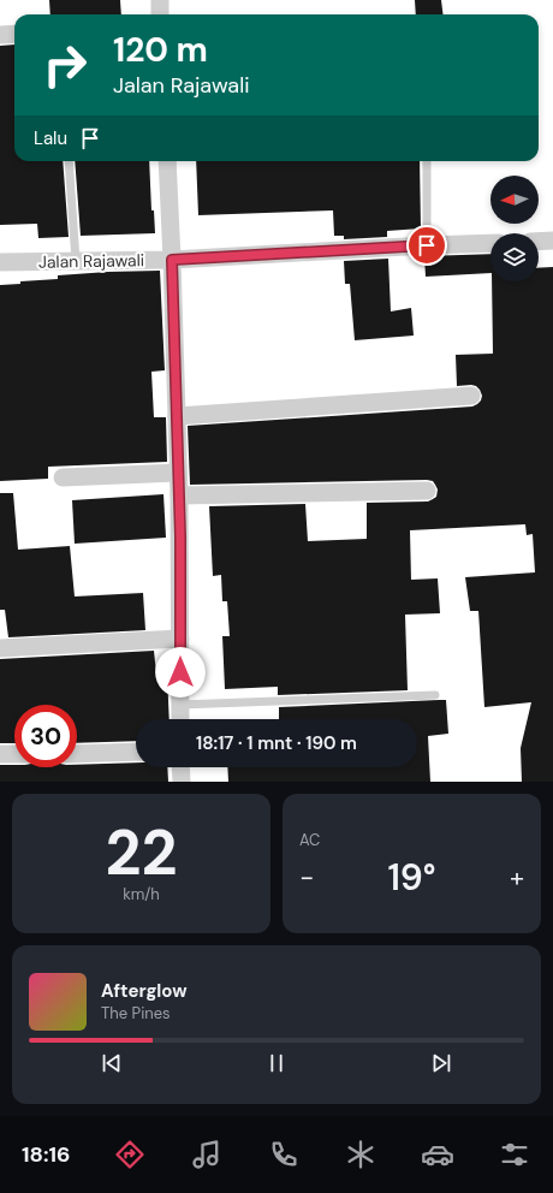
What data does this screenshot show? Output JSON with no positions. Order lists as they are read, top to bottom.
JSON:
{
  "streets": {
    "street": ["Jalan Rajawali"]
  },
  "north": "left",
  "page": {
    "turn": ["120 m", "Jalan Rajawali"],
    "then": "Lalu",
    "limit": "30",
    "trip": "18:17 · 1 mnt · 190 m",
    "tile": [
      ["22", "km/h"],
      "AC"
    ],
    "heat": ["−", "19°", "+"],
    "song": ["Afterglow", "The Pines"],
    "tabs": "18:16"
  }
}
